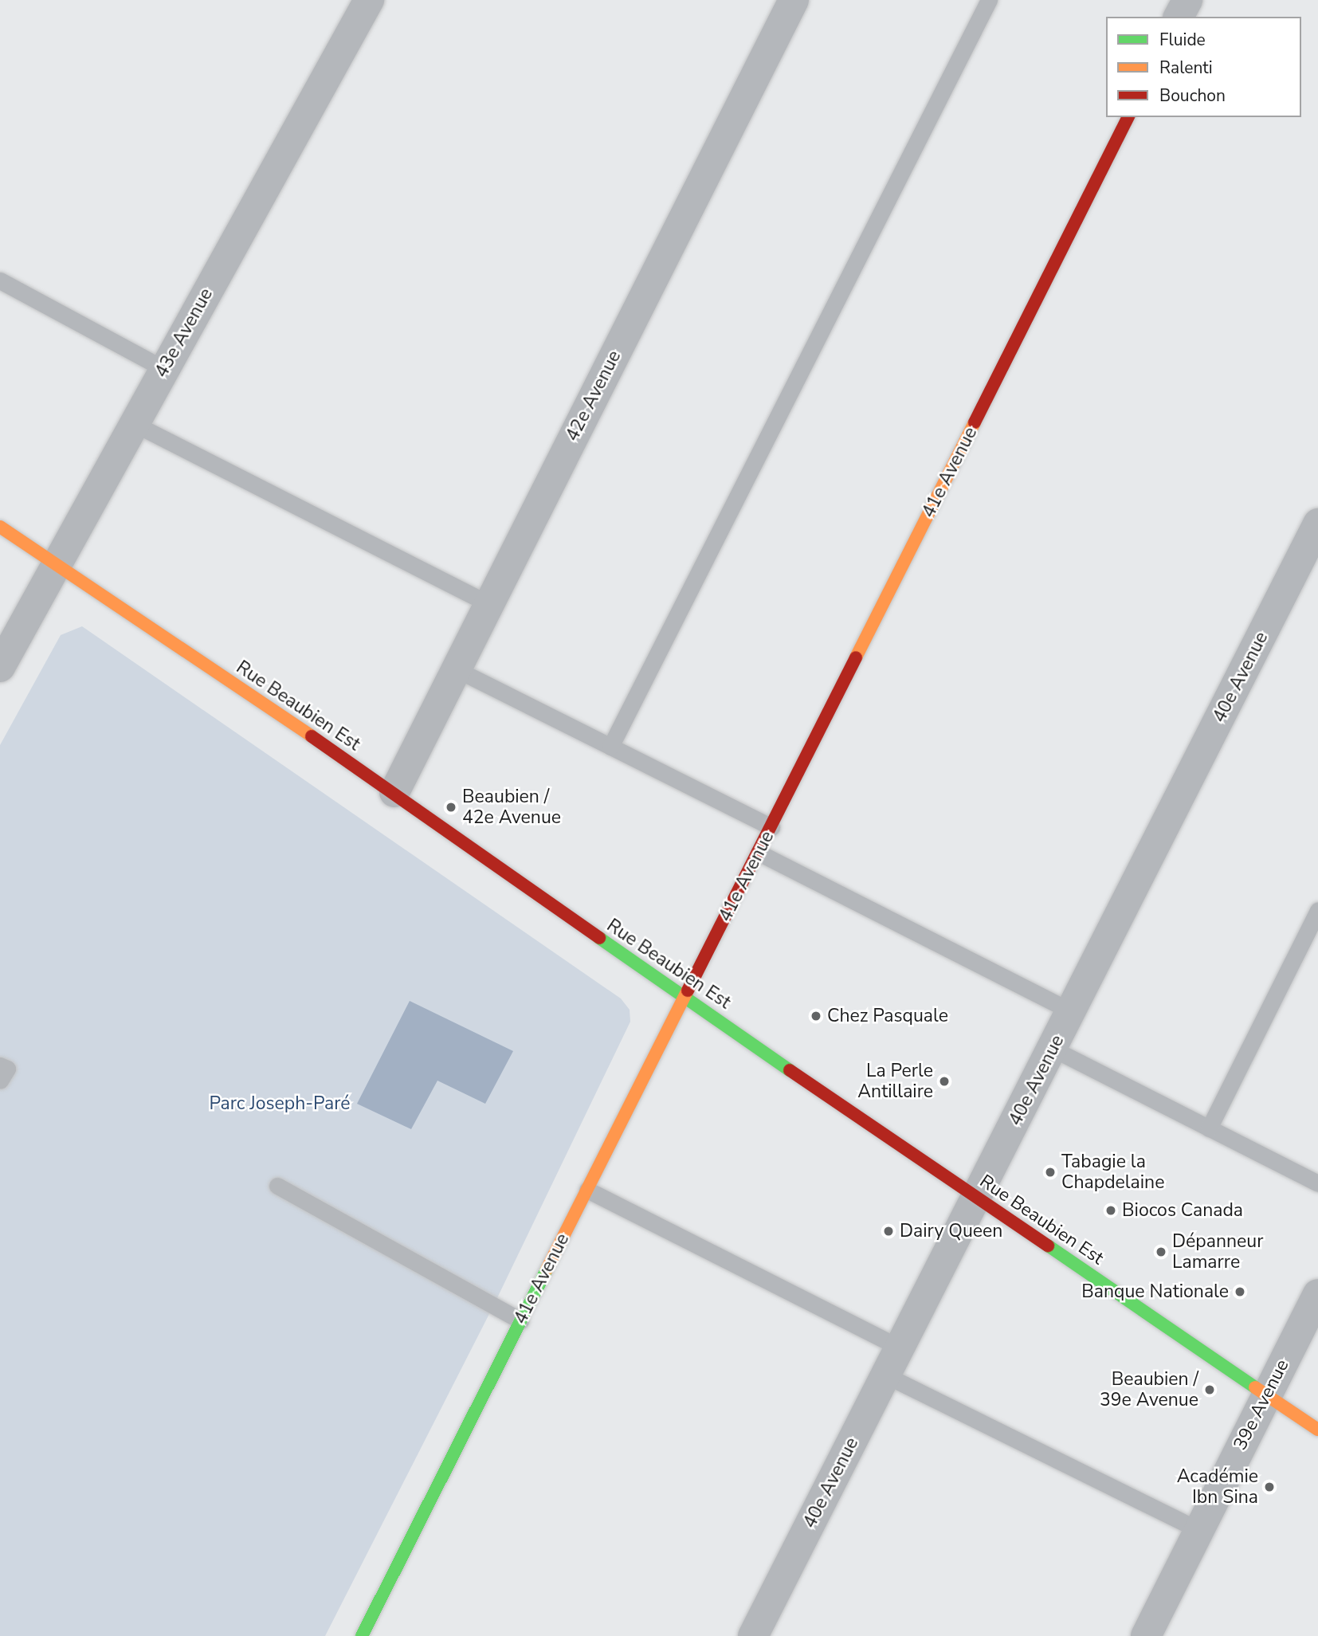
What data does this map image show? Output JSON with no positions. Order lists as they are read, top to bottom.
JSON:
{
  "streets": {
    "street": [
      "43e Avenue",
      "42e Avenue",
      "41e Avenue",
      "40e Avenue",
      "Rue Beaubien Est",
      "39e Avenue"
    ]
  },
  "crossings": [
    ["43e Avenue", "Rue Beaubien Est"],
    ["42e Avenue", "Rue Beaubien Est"],
    ["41e Avenue", "Rue Beaubien Est"],
    ["40e Avenue", "Rue Beaubien Est"],
    ["Rue Beaubien Est", "39e Avenue"]
  ],
  "parks": ["Parc Joseph-Paré"],
  "places": [
    "Beaubien / 42e Avenue",
    "Chez Pasquale",
    "La Perle Antillaire",
    "Tabagie la Chapdelaine",
    "Biocos Canada",
    "Dairy Queen",
    "Dépanneur Lamarre",
    "Banque Nationale",
    "Beaubien / 39e Avenue",
    "Académie Ibn Sina"
  ],
  "legend": ["Fluide", "Ralenti", "Bouchon"]
}
